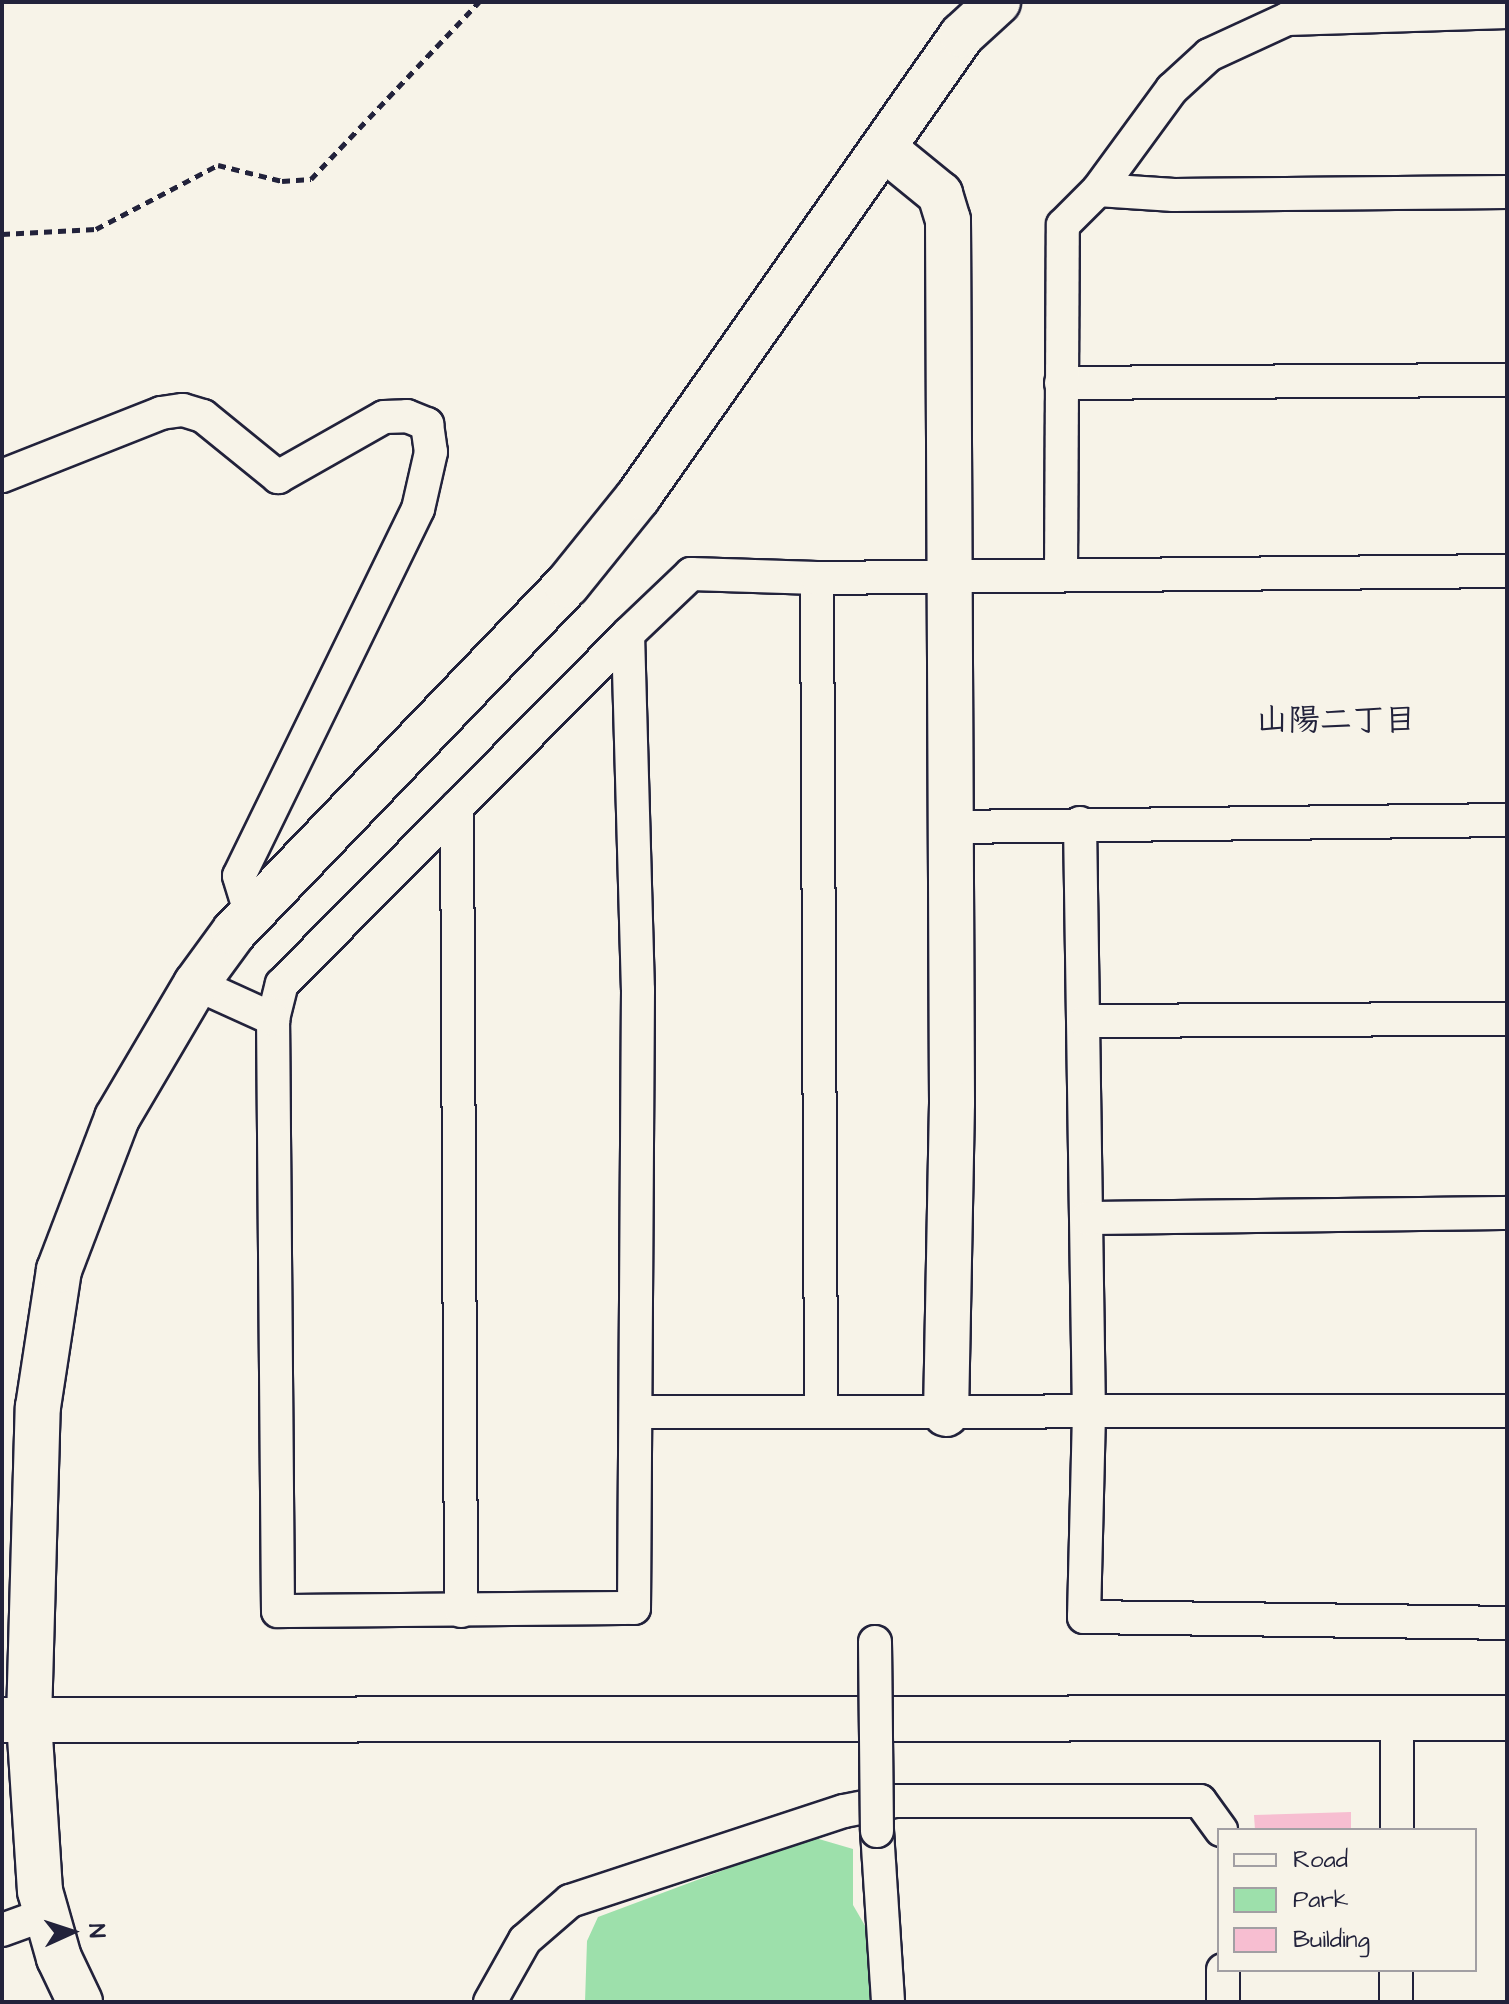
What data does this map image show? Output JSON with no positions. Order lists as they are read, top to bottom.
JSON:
{
  "districts": ["山陽二丁目"],
  "legend": ["Road", "Park", "Building"],
  "north": "right"
}
